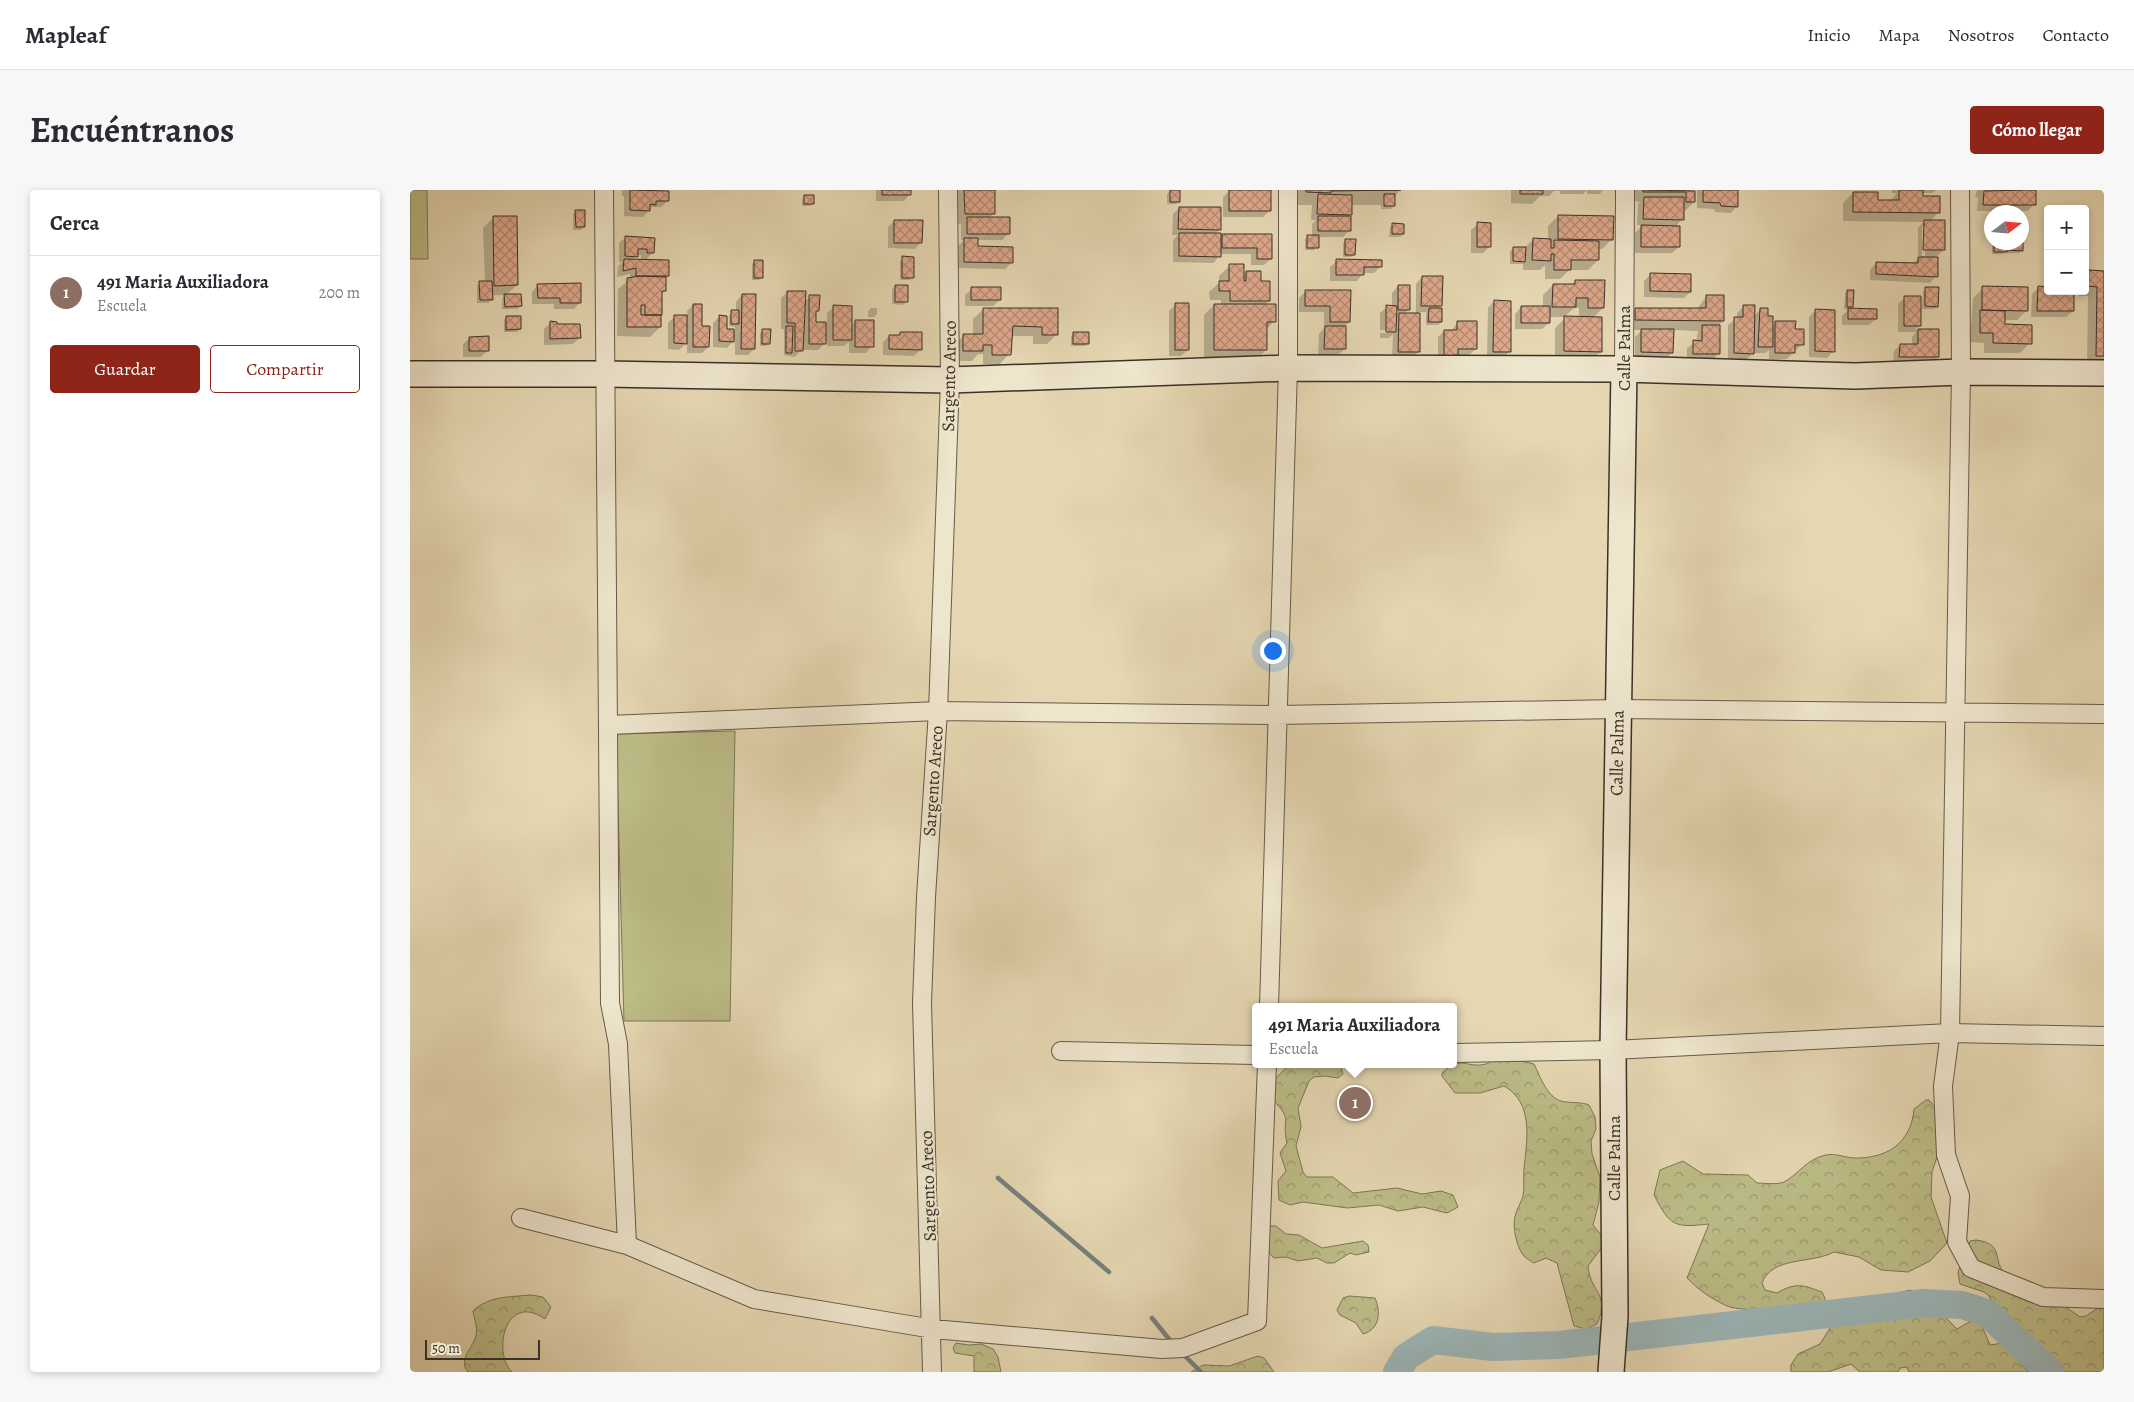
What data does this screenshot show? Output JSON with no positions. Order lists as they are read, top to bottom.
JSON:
{
  "streets": {
    "street": ["Calle Palma", "Sargento Areco"]
  },
  "scale_bar": "50 m",
  "north": "right",
  "page": {
    "header": "Mapleaf",
    "nav": [
      "Inicio",
      "Mapa",
      "Nosotros",
      "Contacto"
    ],
    "title": "Encuéntranos",
    "buttons": [
      "Cómo llegar",
      ["Guardar", "Compartir"]
    ],
    "heading": "Cerca",
    "map_buttons": ["+", "−"],
    "list": [
      {
        "mark": "1",
        "name": "491 Maria Auxiliadora",
        "note": "Escuela",
        "value": "200 m"
      }
    ],
    "popup": ["491 Maria Auxiliadora", "Escuela"],
    "pins": "1",
    "scale": "50 m"
  }
}
